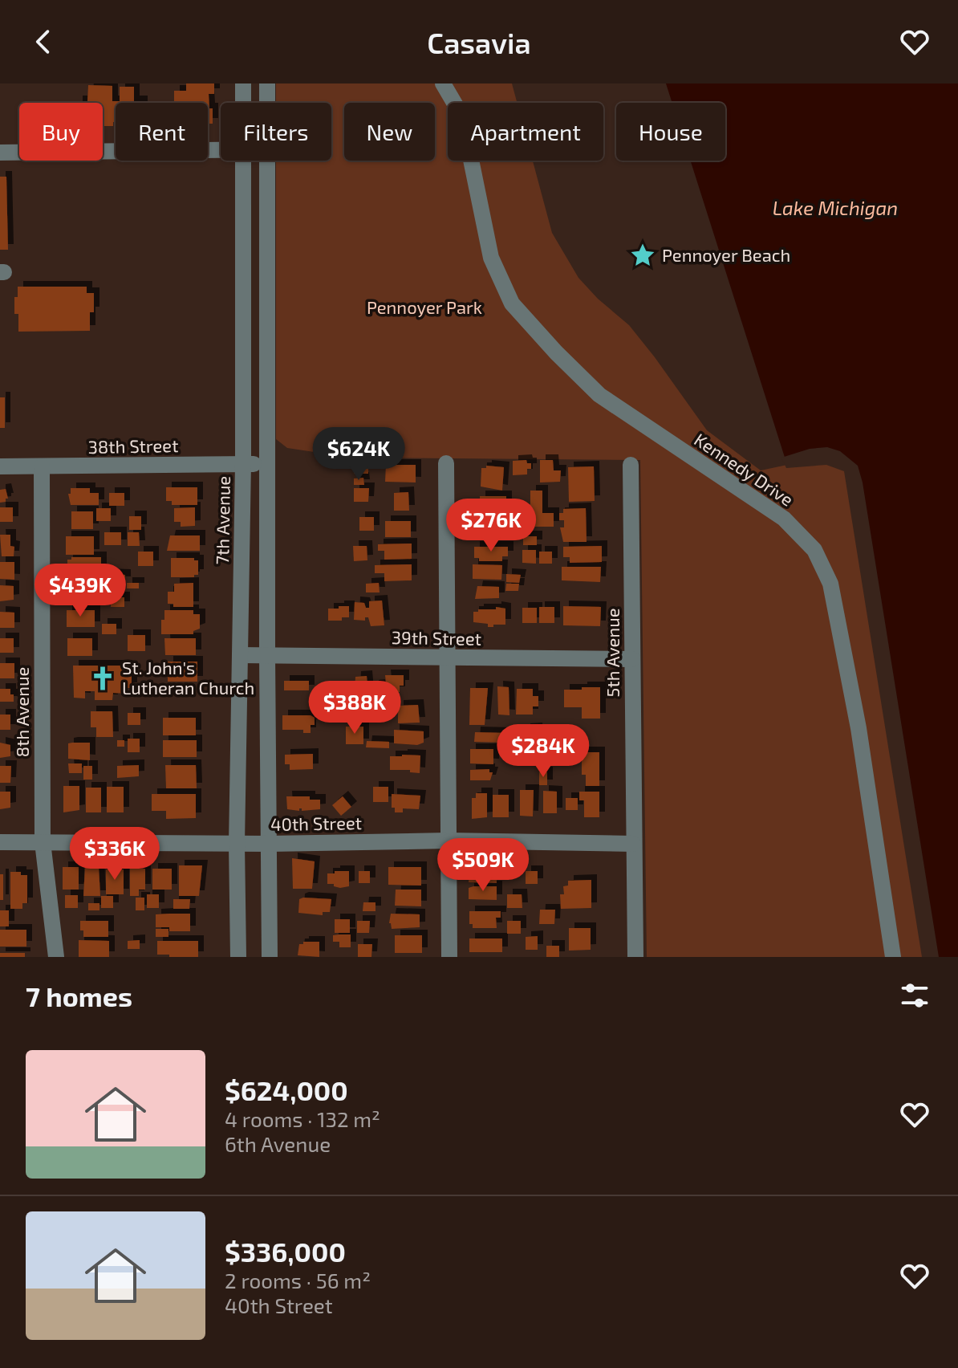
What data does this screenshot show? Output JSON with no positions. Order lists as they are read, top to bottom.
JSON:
{
  "streets": {
    "street": [
      "38th Street",
      "Kennedy Drive",
      "7th Avenue",
      "39th Street",
      "5th Avenue",
      "8th Avenue",
      "40th Street"
    ]
  },
  "crossings": [
    ["38th Street", "7th Avenue"],
    ["38th Street", "8th Avenue"],
    ["7th Avenue", "39th Street"],
    ["7th Avenue", "40th Street"],
    ["39th Street", "5th Avenue"],
    ["5th Avenue", "40th Street"],
    ["8th Avenue", "40th Street"]
  ],
  "water": ["Lake Michigan"],
  "parks": ["Pennoyer Park"],
  "places": {
    "place": ["Pennoyer Beach"],
    "church": ["St. John's Lutheran Church"]
  },
  "page": {
    "header": "Casavia",
    "chip": [
      "Buy",
      "Rent",
      "Filters",
      "New",
      "Apartment",
      "House"
    ],
    "price": [
      "$624K",
      "$276K",
      "$439K",
      "$388K",
      "$284K",
      "$336K",
      "$509K"
    ],
    "heading": "7 homes",
    "list": [
      {
        "name": "$624,000",
        "note": "4 rooms · 132 m² · 6th Avenue"
      },
      {
        "name": "$336,000",
        "note": "2 rooms · 56 m² · 40th Street"
      }
    ]
  }
}
